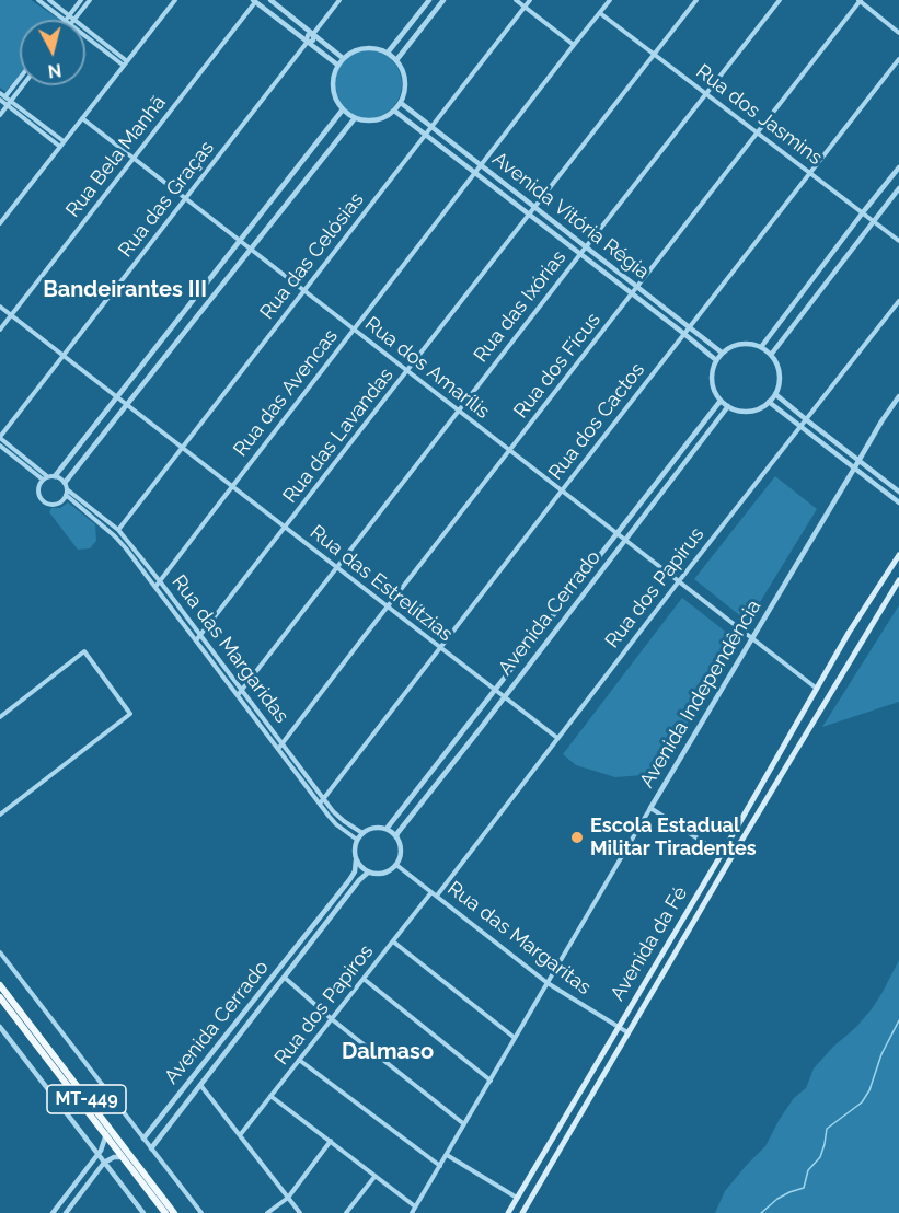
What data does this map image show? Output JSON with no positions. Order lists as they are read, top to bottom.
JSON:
{
  "streets": {
    "main road": ["Avenida da Fé", "MT-449"],
    "street": [
      "Rua dos Jasmins",
      "Rua Bela Manhã",
      "Rua das Graças",
      "Avenida Vitória Régia",
      "Rua das Celósias",
      "Rua das Ixórias",
      "Rua dos Fícus",
      "Rua dos Amarílis",
      "Rua das Avencas",
      "Rua dos Cactos",
      "Rua das Lavandas",
      "Rua das Estrelítzias",
      "Rua dos Papirus",
      "Avenida Cerrado",
      "Rua das Margaridas",
      "Avenida Independência",
      "Rua das Margaritas",
      "Rua dos Papiros"
    ]
  },
  "crossings": [
    ["Rua dos Jasmins", "Rua das Ixórias"],
    ["Rua dos Jasmins", "Rua dos Fícus"],
    ["Rua dos Jasmins", "Rua das Avencas"],
    ["Rua dos Jasmins", "Rua dos Cactos"],
    ["Rua dos Jasmins", "Rua das Lavandas"],
    ["Rua Bela Manhã", "Rua dos Amarílis"],
    ["Rua Bela Manhã", "Rua das Estrelítzias"],
    ["Rua das Graças", "Rua dos Amarílis"],
    ["Rua das Graças", "Rua das Estrelítzias"],
    ["Avenida Vitória Régia", "Rua das Celósias"],
    ["Avenida Vitória Régia", "Rua das Ixórias"],
    ["Avenida Vitória Régia", "Rua dos Fícus"],
    ["Avenida Vitória Régia", "Rua das Avencas"],
    ["Avenida Vitória Régia", "Rua dos Cactos"],
    ["Avenida Vitória Régia", "Rua das Lavandas"],
    ["Avenida Vitória Régia", "Avenida Cerrado"],
    ["Rua das Celósias", "Rua dos Amarílis"],
    ["Rua das Celósias", "Rua das Estrelítzias"],
    ["Rua das Celósias", "Rua das Margaridas"],
    ["Rua das Ixórias", "Rua dos Amarílis"],
    ["Rua das Ixórias", "Rua das Estrelítzias"],
    ["Rua das Ixórias", "Rua das Margaridas"],
    ["Rua dos Fícus", "Rua dos Amarílis"],
    ["Rua dos Fícus", "Rua das Estrelítzias"],
    ["Rua dos Fícus", "Rua das Margaridas"],
    ["Rua dos Amarílis", "Rua das Avencas"],
    ["Rua dos Amarílis", "Rua dos Cactos"],
    ["Rua dos Amarílis", "Rua das Lavandas"],
    ["Rua dos Amarílis", "Rua dos Papirus"],
    ["Rua dos Amarílis", "Avenida Cerrado"],
    ["Rua dos Amarílis", "Avenida Independência"],
    ["Rua dos Amarílis", "Avenida da Fé"],
    ["Rua das Avencas", "Rua das Estrelítzias"],
    ["Rua das Avencas", "Rua das Margaridas"],
    ["Rua dos Cactos", "Rua das Estrelítzias"],
    ["Rua dos Cactos", "Rua das Margaridas"],
    ["Rua das Lavandas", "Rua das Estrelítzias"],
    ["Rua das Lavandas", "Rua das Margaridas"],
    ["Rua das Estrelítzias", "Rua dos Papirus"],
    ["Rua das Estrelítzias", "Avenida Cerrado"],
    ["Rua dos Papirus", "Rua das Margaritas"],
    ["Rua dos Papirus", "Rua dos Papiros"],
    ["Avenida Cerrado", "Rua das Margaridas"],
    ["Avenida Cerrado", "Rua das Margaritas"],
    ["Rua das Margaridas", "Rua das Margaritas"],
    ["Avenida Independência", "Rua das Margaritas"],
    ["Rua das Margaritas", "Avenida da Fé"],
    ["Rua das Margaritas", "Rua dos Papiros"]
  ],
  "districts": ["Bandeirantes III", "Dalmaso"],
  "places": ["Escola Estadual Militar Tiradentes"],
  "north": "bottom"
}
